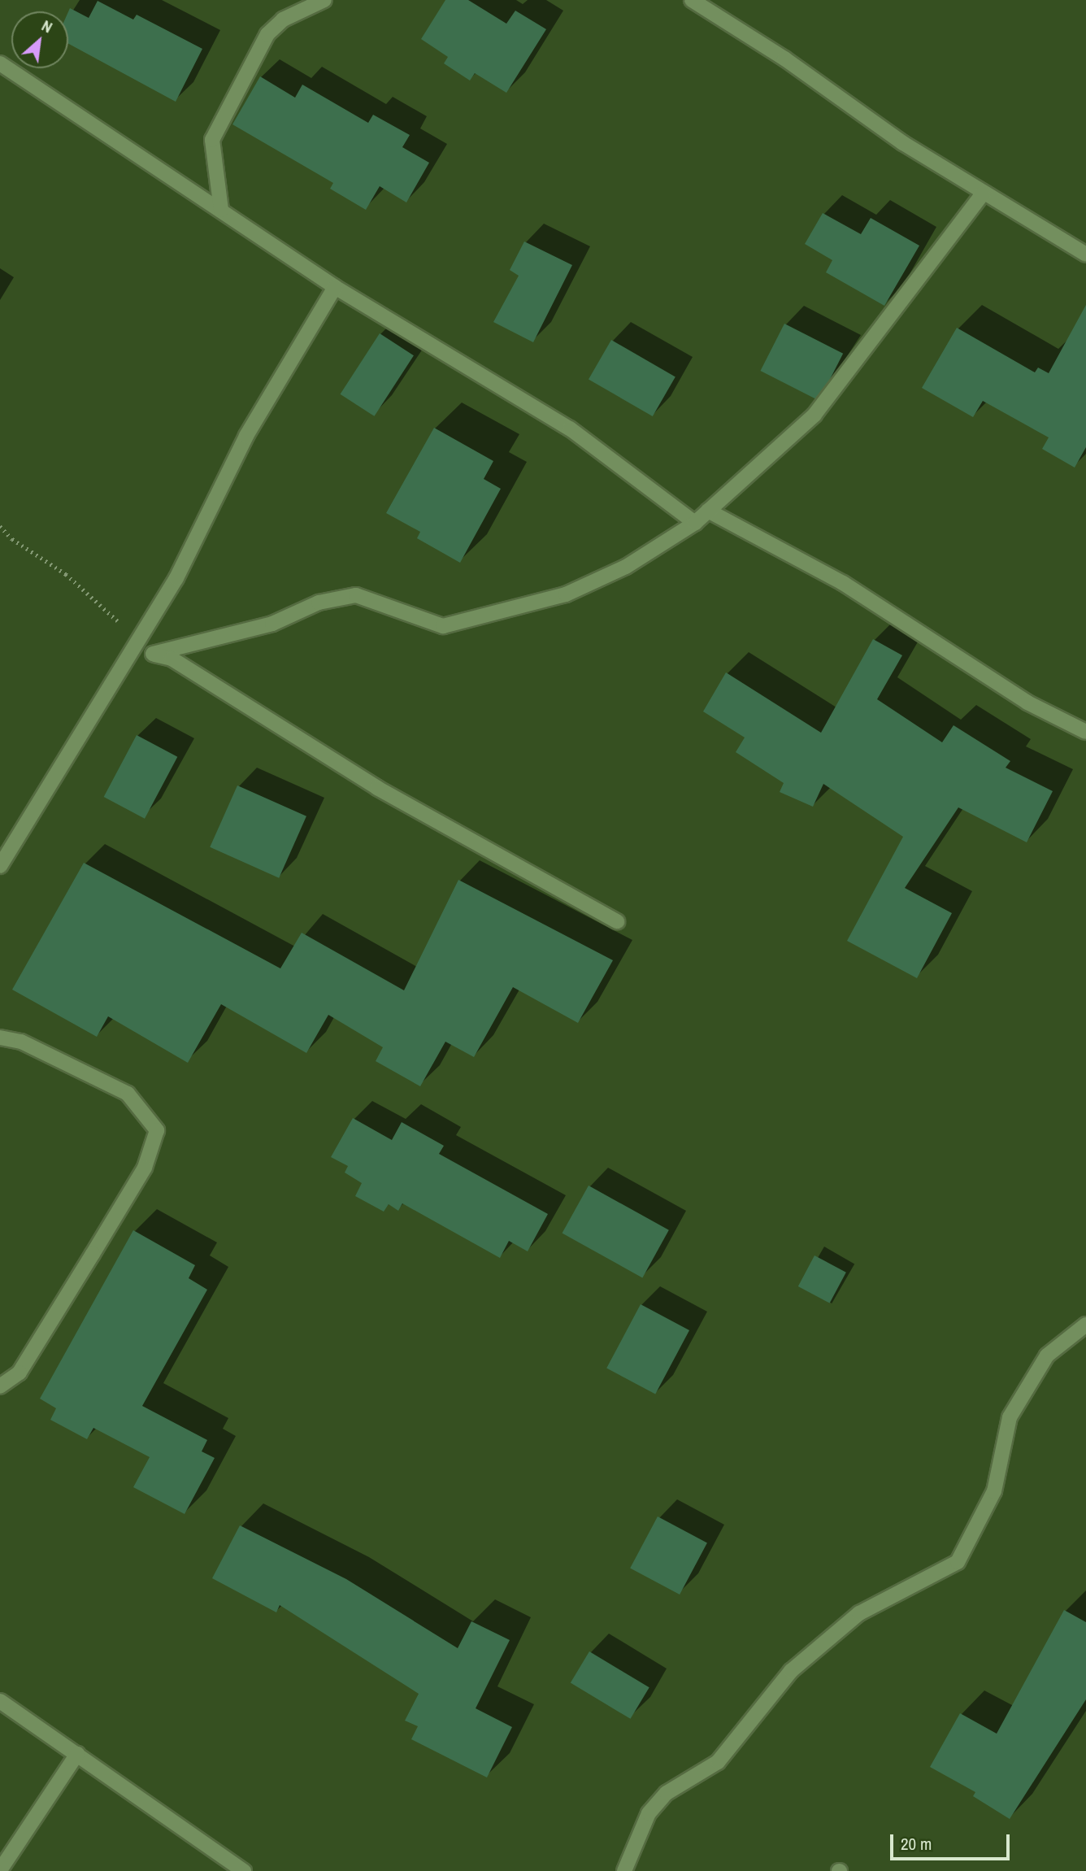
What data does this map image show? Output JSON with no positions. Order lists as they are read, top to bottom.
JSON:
{
  "scale_bar": "20 m",
  "north": "top right"
}
